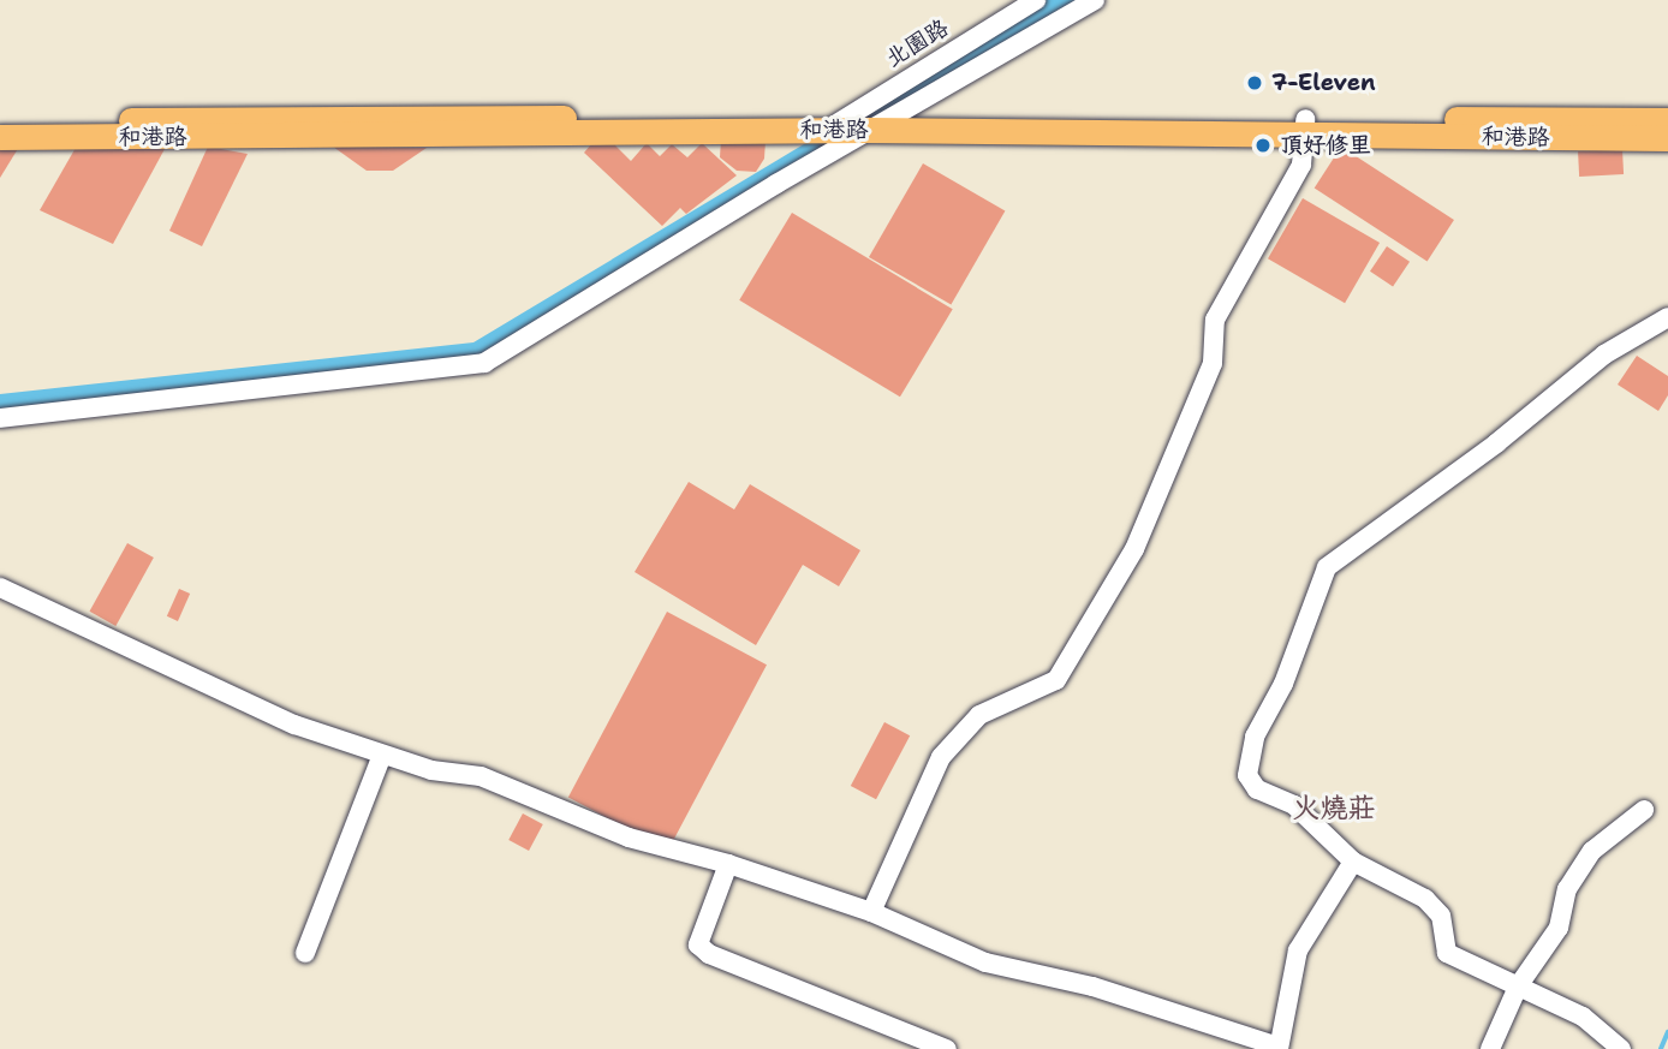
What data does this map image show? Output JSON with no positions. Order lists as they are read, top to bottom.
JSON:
{
  "streets": {
    "main road": ["和港路"],
    "lane": ["北園路"]
  },
  "crossings": [
    ["北園路", "和港路"]
  ],
  "districts": ["火燒莊"],
  "places": ["7-Eleven", "頂好修里"]
}
